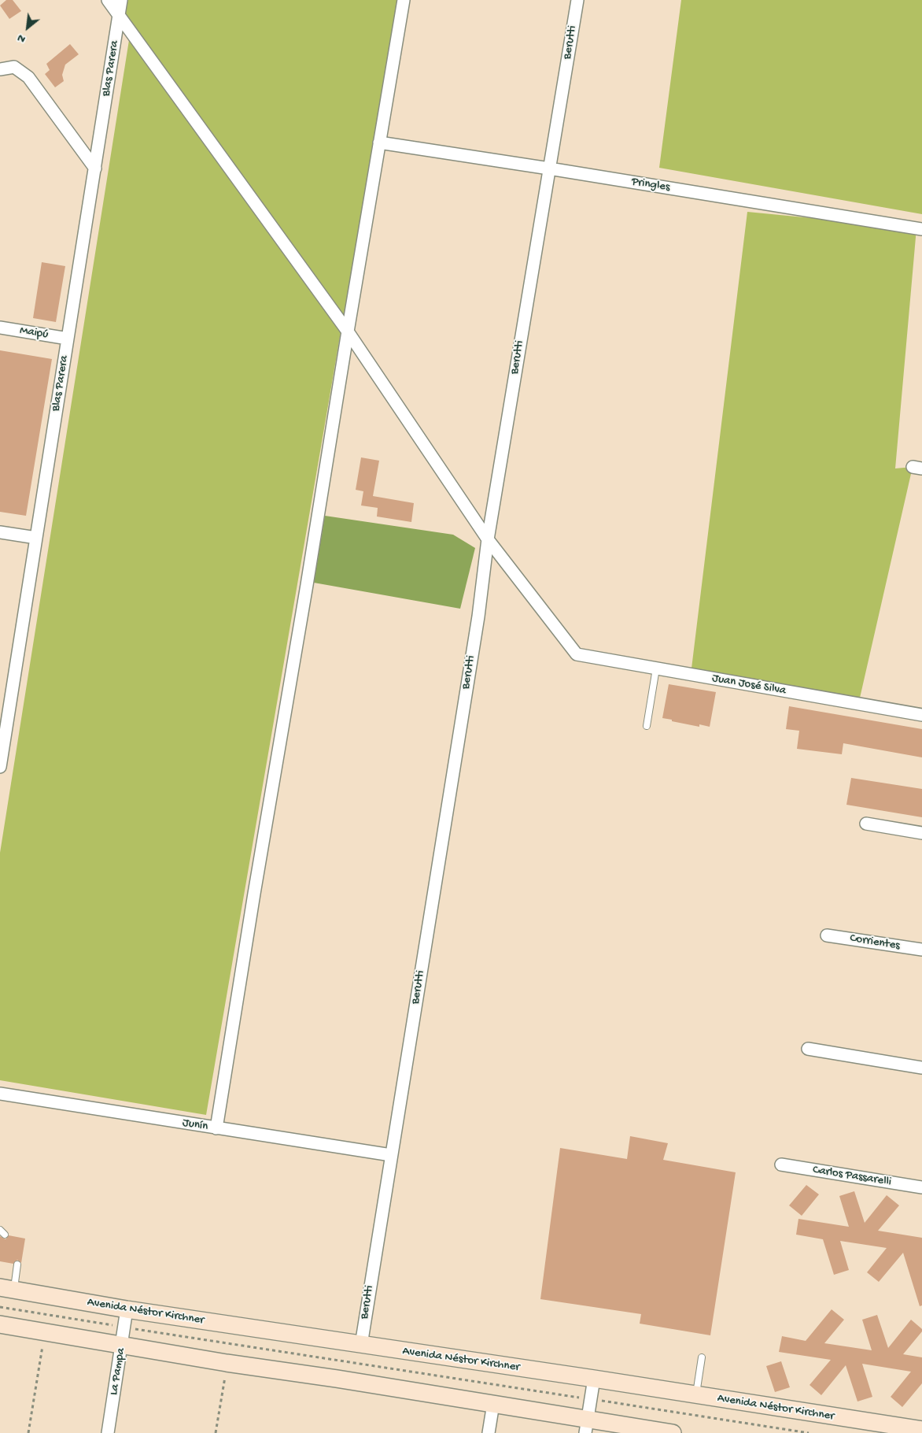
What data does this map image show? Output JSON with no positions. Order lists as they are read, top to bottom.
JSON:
{
  "streets": {
    "main road": ["Avenida Néstor Kirchner"],
    "street": [
      "Berutti",
      "Blas Parera",
      "Pringles",
      "Maipú",
      "Juan José Silva",
      "Corrientes",
      "Junín",
      "Carlos Passarelli",
      "La Pampa"
    ]
  },
  "crossings": [
    ["Berutti", "Pringles"],
    ["Berutti", "Juan José Silva"],
    ["Berutti", "Junín"],
    ["Berutti", "Avenida Néstor Kirchner"],
    ["Blas Parera", "Maipú"],
    ["Avenida Néstor Kirchner", "La Pampa"]
  ],
  "north": "bottom left"
}
